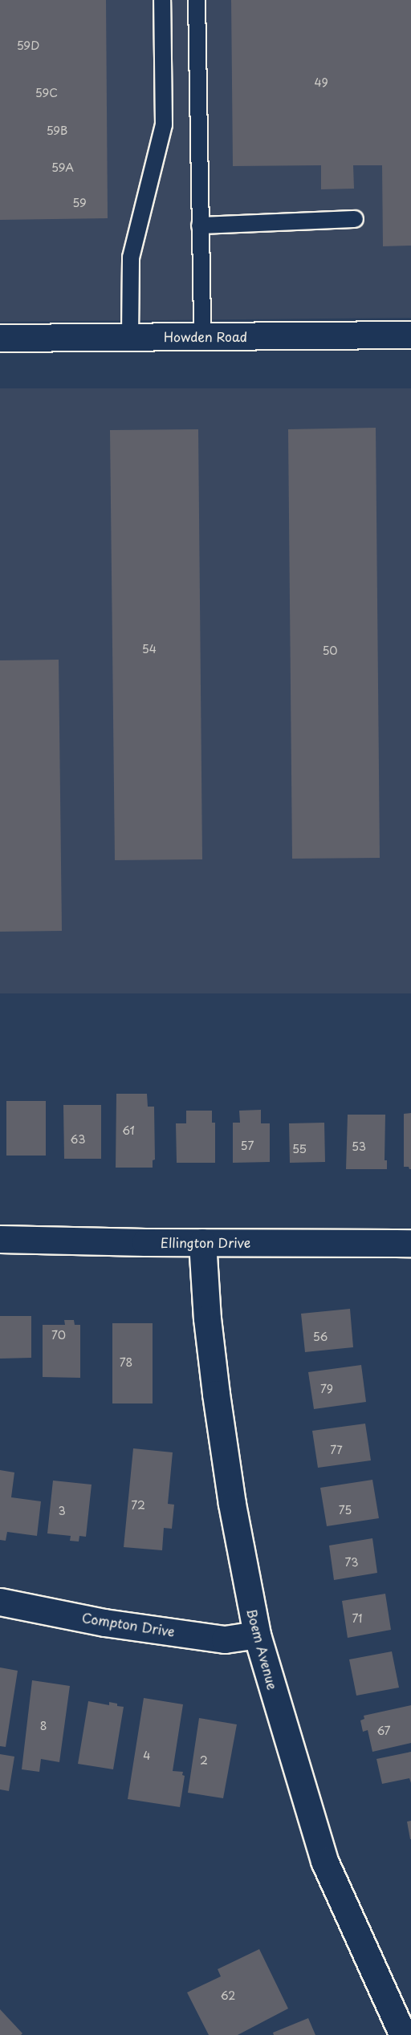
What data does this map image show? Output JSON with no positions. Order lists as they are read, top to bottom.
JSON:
{
  "streets": {
    "street": [
      "Howden Road",
      "Ellington Drive",
      "Compton Drive",
      "Boem Avenue"
    ]
  },
  "crossings": [
    ["Ellington Drive", "Boem Avenue"],
    ["Compton Drive", "Boem Avenue"]
  ],
  "house_numbers": [
    "59D",
    "49",
    "59C",
    "59B",
    "59A",
    "59",
    "54",
    "50",
    "61",
    "63",
    "57",
    "53",
    "55",
    "70",
    "56",
    "78",
    "79",
    "77",
    "72",
    "75",
    "3",
    "73",
    "71",
    "8",
    "67",
    "4",
    "2",
    "62"
  ]
}
